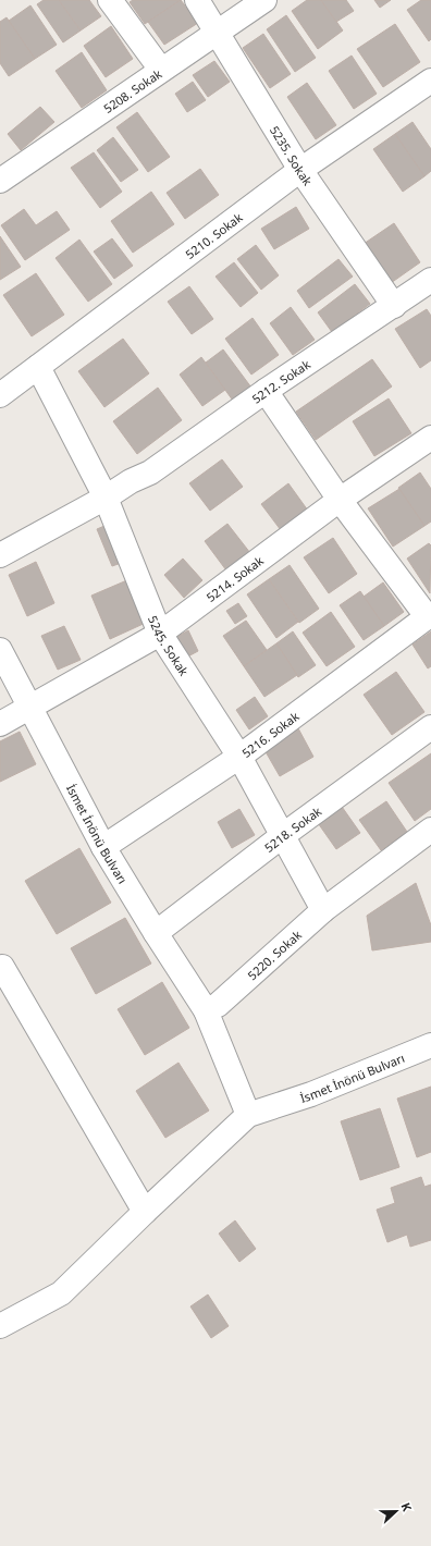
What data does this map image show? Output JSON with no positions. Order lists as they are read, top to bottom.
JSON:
{
  "streets": {
    "street": [
      "5208. Sokak",
      "5235. Sokak",
      "5210. Sokak",
      "5212. Sokak",
      "5214. Sokak",
      "5245. Sokak",
      "5216. Sokak",
      "5218. Sokak",
      "İsmet İnönü Bulvarı",
      "5220. Sokak"
    ]
  },
  "crossings": [
    ["5208. Sokak", "5235. Sokak"],
    ["5235. Sokak", "5210. Sokak"],
    ["5235. Sokak", "5212. Sokak"],
    ["5210. Sokak", "5245. Sokak"],
    ["5212. Sokak", "5245. Sokak"],
    ["5214. Sokak", "5245. Sokak"],
    ["5214. Sokak", "İsmet İnönü Bulvarı"],
    ["5245. Sokak", "5216. Sokak"],
    ["5245. Sokak", "5218. Sokak"],
    ["5245. Sokak", "5220. Sokak"],
    ["5216. Sokak", "İsmet İnönü Bulvarı"],
    ["5218. Sokak", "İsmet İnönü Bulvarı"],
    ["İsmet İnönü Bulvarı", "5220. Sokak"]
  ],
  "north": "right"
}
